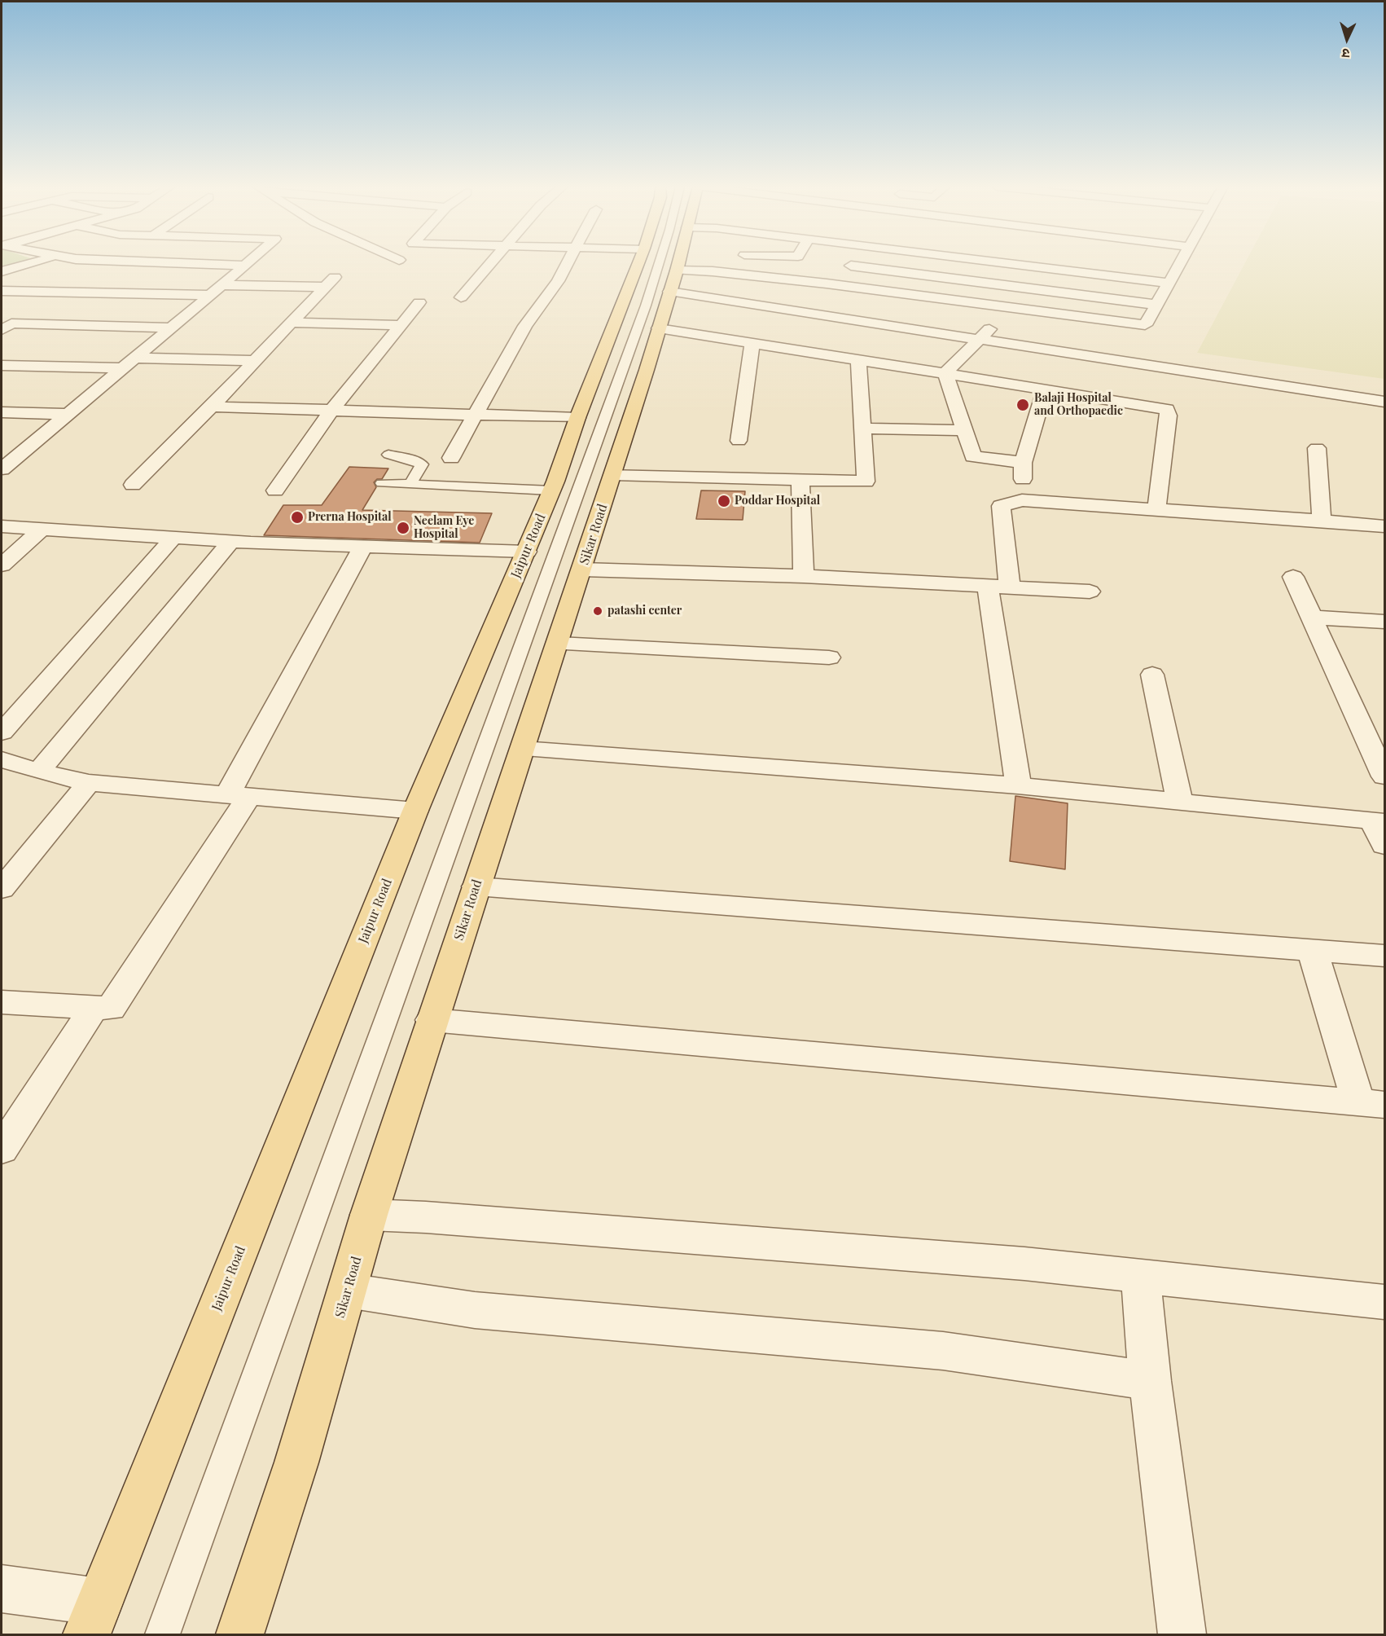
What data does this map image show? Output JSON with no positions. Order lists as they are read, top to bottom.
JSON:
{
  "streets": {
    "main road": ["Sikar Road", "Jaipur Road"]
  },
  "places": [
    "Balaji Hospital and Orthopaedic",
    "Poddar Hospital",
    "Prerna Hospital",
    "Neelam Eye Hospital",
    "patashi center"
  ],
  "north": "bottom"
}
